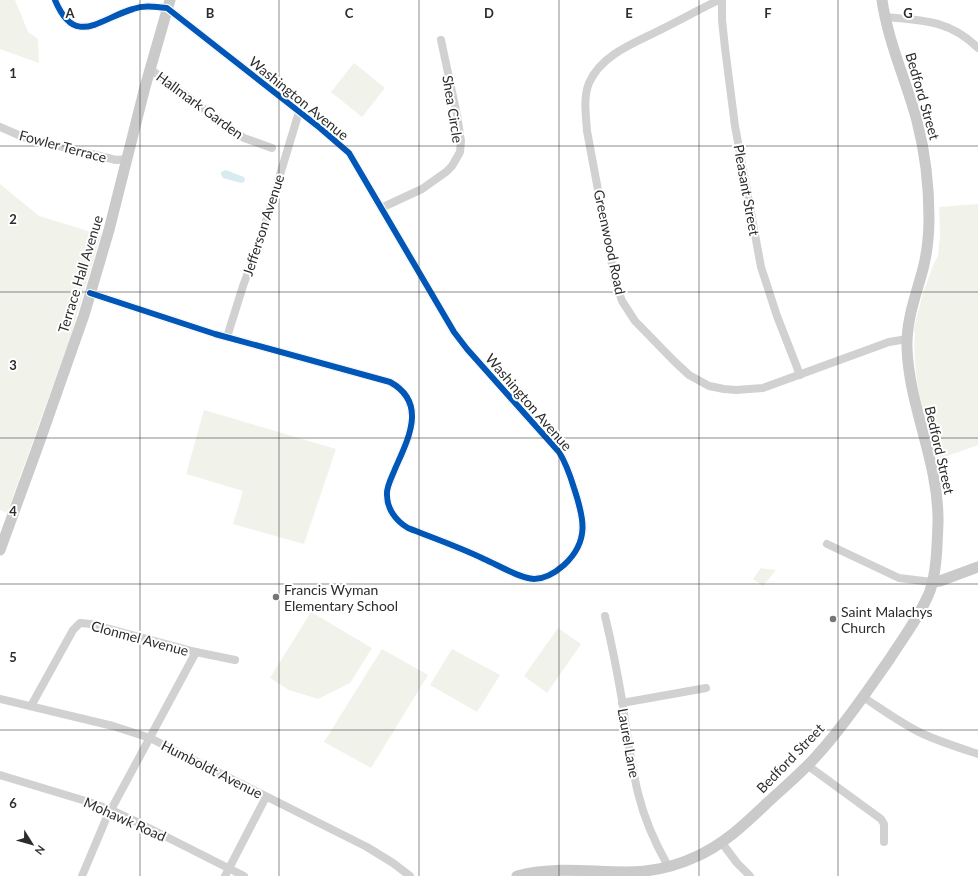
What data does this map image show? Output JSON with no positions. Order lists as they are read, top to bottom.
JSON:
{
  "streets": {
    "main road": ["Bedford Street", "Terrace Hall Avenue"],
    "street": [
      "Washington Avenue",
      "Hallmark Garden",
      "Shea Circle",
      "Fowler Terrace",
      "Pleasant Street",
      "Jefferson Avenue",
      "Greenwood Road",
      "Clonmel Avenue",
      "Laurel Lane",
      "Humboldt Avenue",
      "Mohawk Road"
    ]
  },
  "crossings": [
    ["Bedford Street", "Greenwood Road"],
    ["Bedford Street", "Laurel Lane"],
    ["Washington Avenue", "Shea Circle"],
    ["Washington Avenue", "Jefferson Avenue"],
    ["Washington Avenue", "Terrace Hall Avenue"],
    ["Hallmark Garden", "Terrace Hall Avenue"],
    ["Fowler Terrace", "Terrace Hall Avenue"],
    ["Pleasant Street", "Greenwood Road"],
    ["Clonmel Avenue", "Humboldt Avenue"]
  ],
  "places": ["Francis Wyman Elementary School", "Saint Malachys Church"],
  "north": "bottom right",
  "grid": {
    "columns": [
      "A",
      "B",
      "C",
      "D",
      "E",
      "F",
      "G"
    ],
    "rows": [
      "1",
      "2",
      "3",
      "4",
      "5",
      "6"
    ]
  }
}
